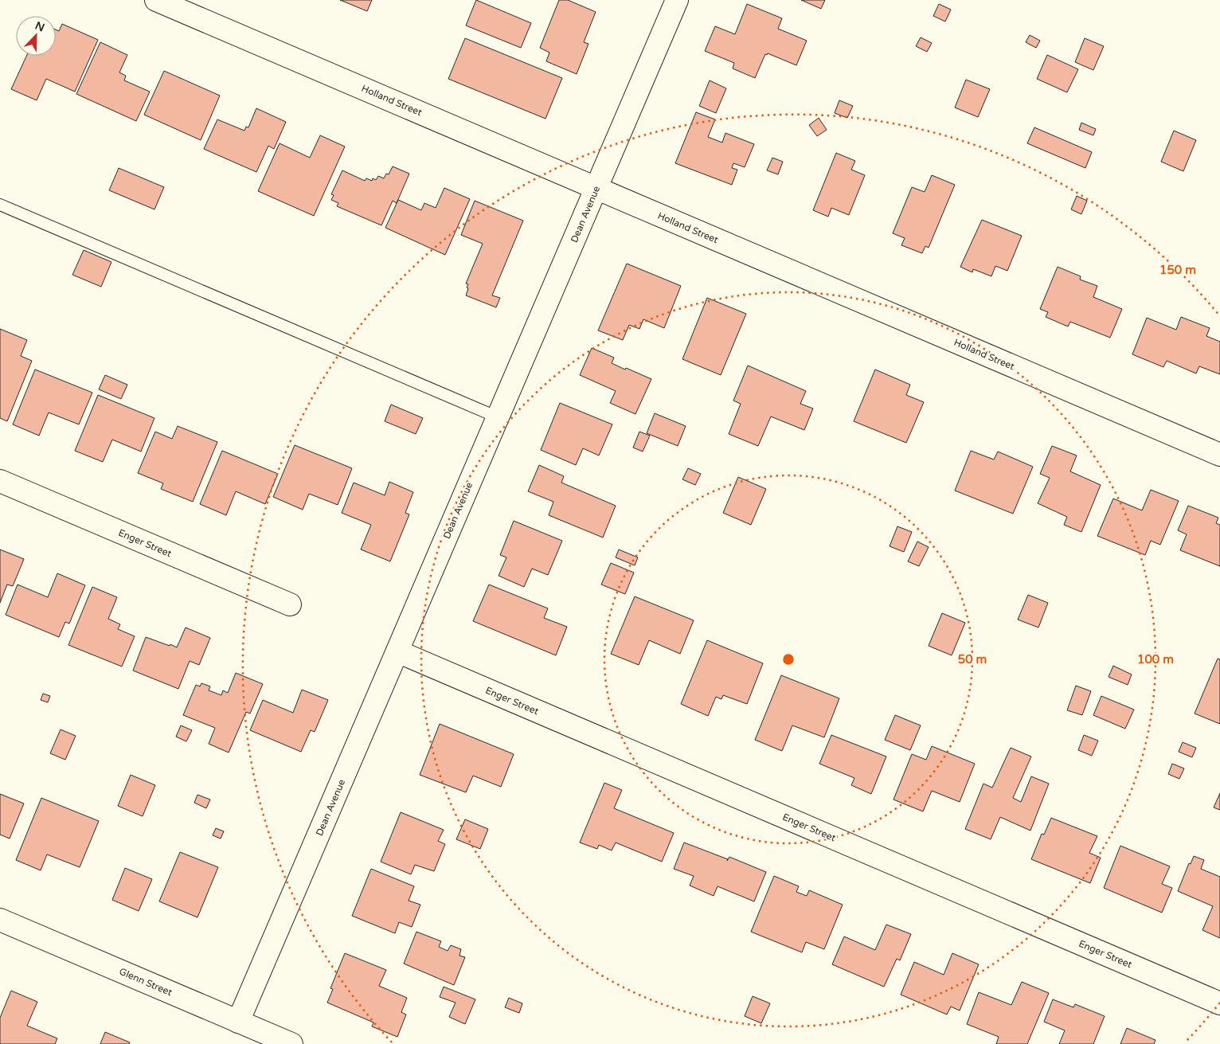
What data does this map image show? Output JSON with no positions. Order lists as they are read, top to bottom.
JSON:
{
  "streets": {
    "street": [
      "Holland Street",
      "Dean Avenue",
      "Enger Street",
      "Glenn Street"
    ]
  },
  "crossings": [
    ["Holland Street", "Dean Avenue"],
    ["Dean Avenue", "Enger Street"],
    ["Dean Avenue", "Glenn Street"]
  ],
  "north": "top right",
  "rings": ["150 m", "50 m", "100 m"]
}
